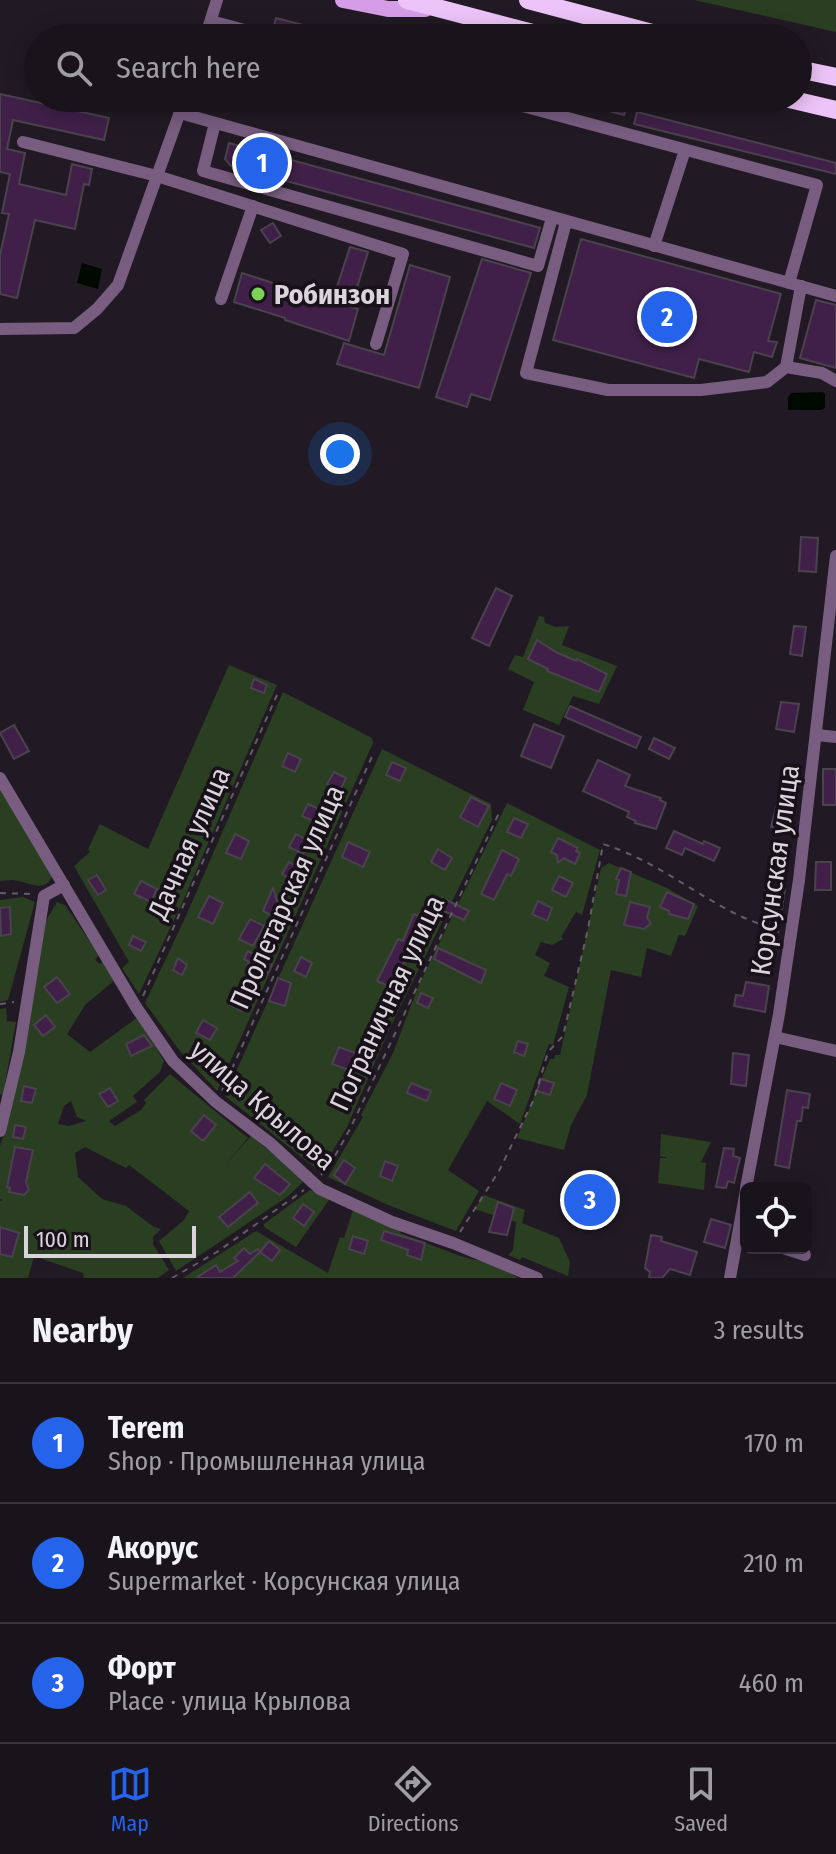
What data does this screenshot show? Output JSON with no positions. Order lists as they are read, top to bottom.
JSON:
{
  "streets": {
    "street": ["Корсунская улица", "улица Крылова"],
    "path": ["Дачная улица", "Пролетарская улица", "Пограничная улица"]
  },
  "crossings": [
    ["Дачная улица", "улица Крылова"],
    ["Пролетарская улица", "улица Крылова"],
    ["Пограничная улица", "улица Крылова"]
  ],
  "places": ["Робинзон"],
  "scale_bar": "100 m",
  "page": {
    "search": "Search here",
    "pins": ["1", "2", "3"],
    "scale": "100 m",
    "heading": ["Nearby", "3 results"],
    "list": [
      {
        "mark": "1",
        "name": "Terem",
        "note": "Shop · Промышленная улица",
        "value": "170 m"
      },
      {
        "mark": "2",
        "name": "Акорус",
        "note": "Supermarket · Корсунская улица",
        "value": "210 m"
      },
      {
        "mark": "3",
        "name": "Форт",
        "note": "Place · улица Крылова",
        "value": "460 m"
      }
    ],
    "nav": ["Map", "Directions", "Saved"]
  }
}
